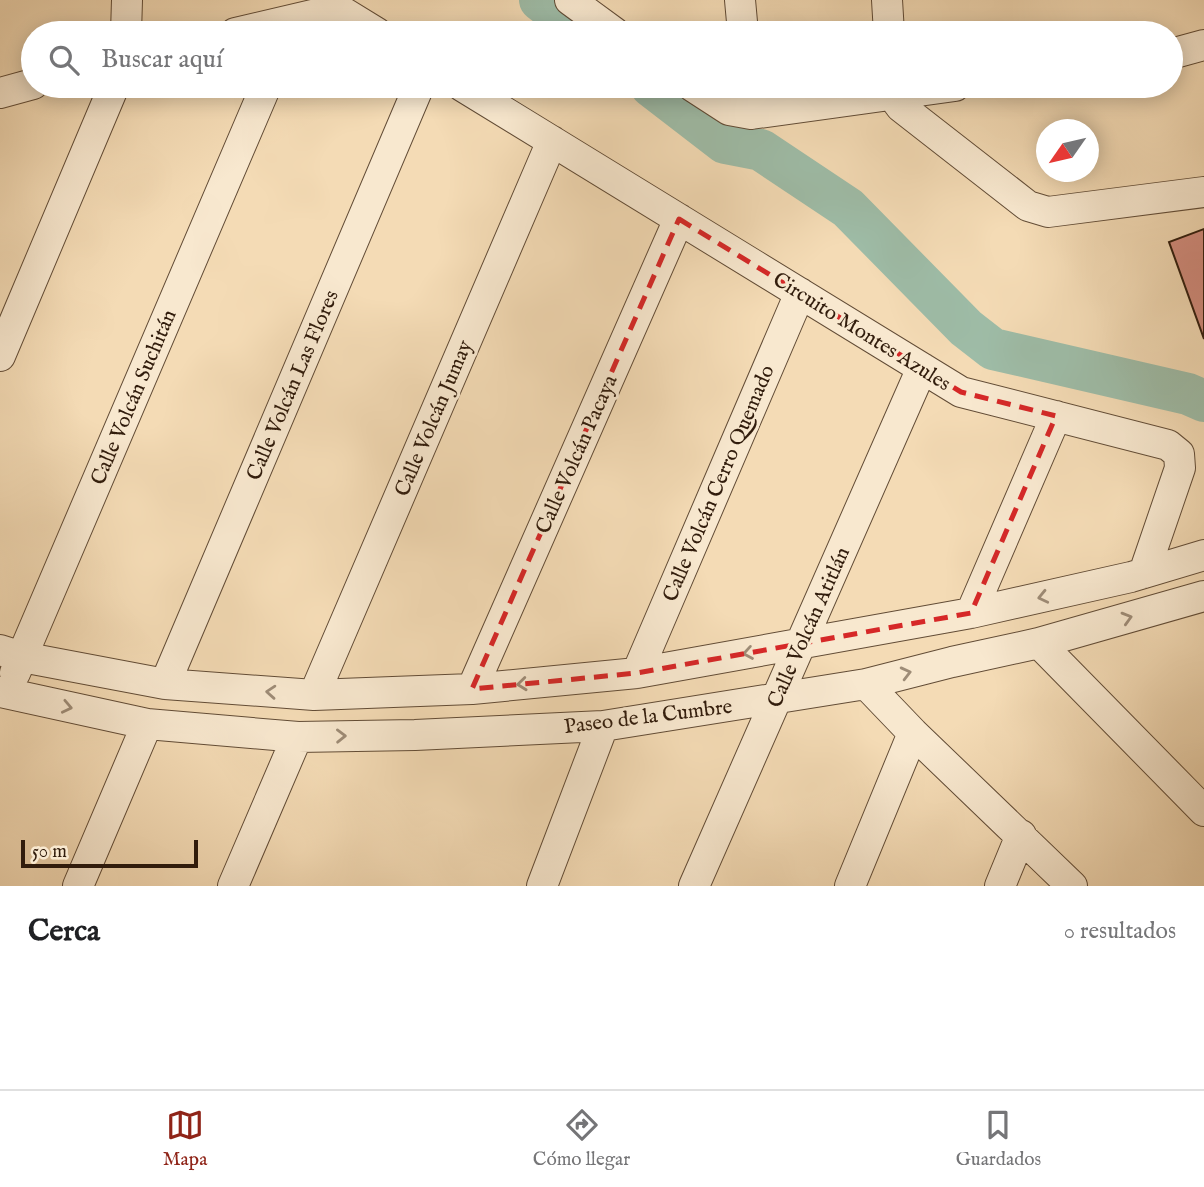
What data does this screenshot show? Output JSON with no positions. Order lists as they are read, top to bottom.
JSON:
{
  "streets": {
    "street": [
      "Circuito Montes Azules",
      "Calle Volcán Las Flores",
      "Calle Volcán Suchitán",
      "Calle Volcán Jumay",
      "Calle Volcán Pacaya",
      "Calle Volcán Cerro Quemado",
      "Calle Volcán Atitlán",
      "Paseo de la Cumbre"
    ]
  },
  "crossings": [
    ["Circuito Montes Azules", "Calle Volcán Jumay"],
    ["Circuito Montes Azules", "Calle Volcán Pacaya"],
    ["Circuito Montes Azules", "Calle Volcán Cerro Quemado"],
    ["Circuito Montes Azules", "Calle Volcán Atitlán"],
    ["Calle Volcán Suchitán", "Paseo de la Cumbre"],
    ["Calle Volcán Atitlán", "Paseo de la Cumbre"]
  ],
  "scale_bar": "50 m",
  "north": "bottom left",
  "page": {
    "search": "Buscar aquí",
    "scale": "50 m",
    "heading": ["Cerca", "0 resultados"],
    "nav": ["Mapa", "Cómo llegar", "Guardados"]
  }
}
